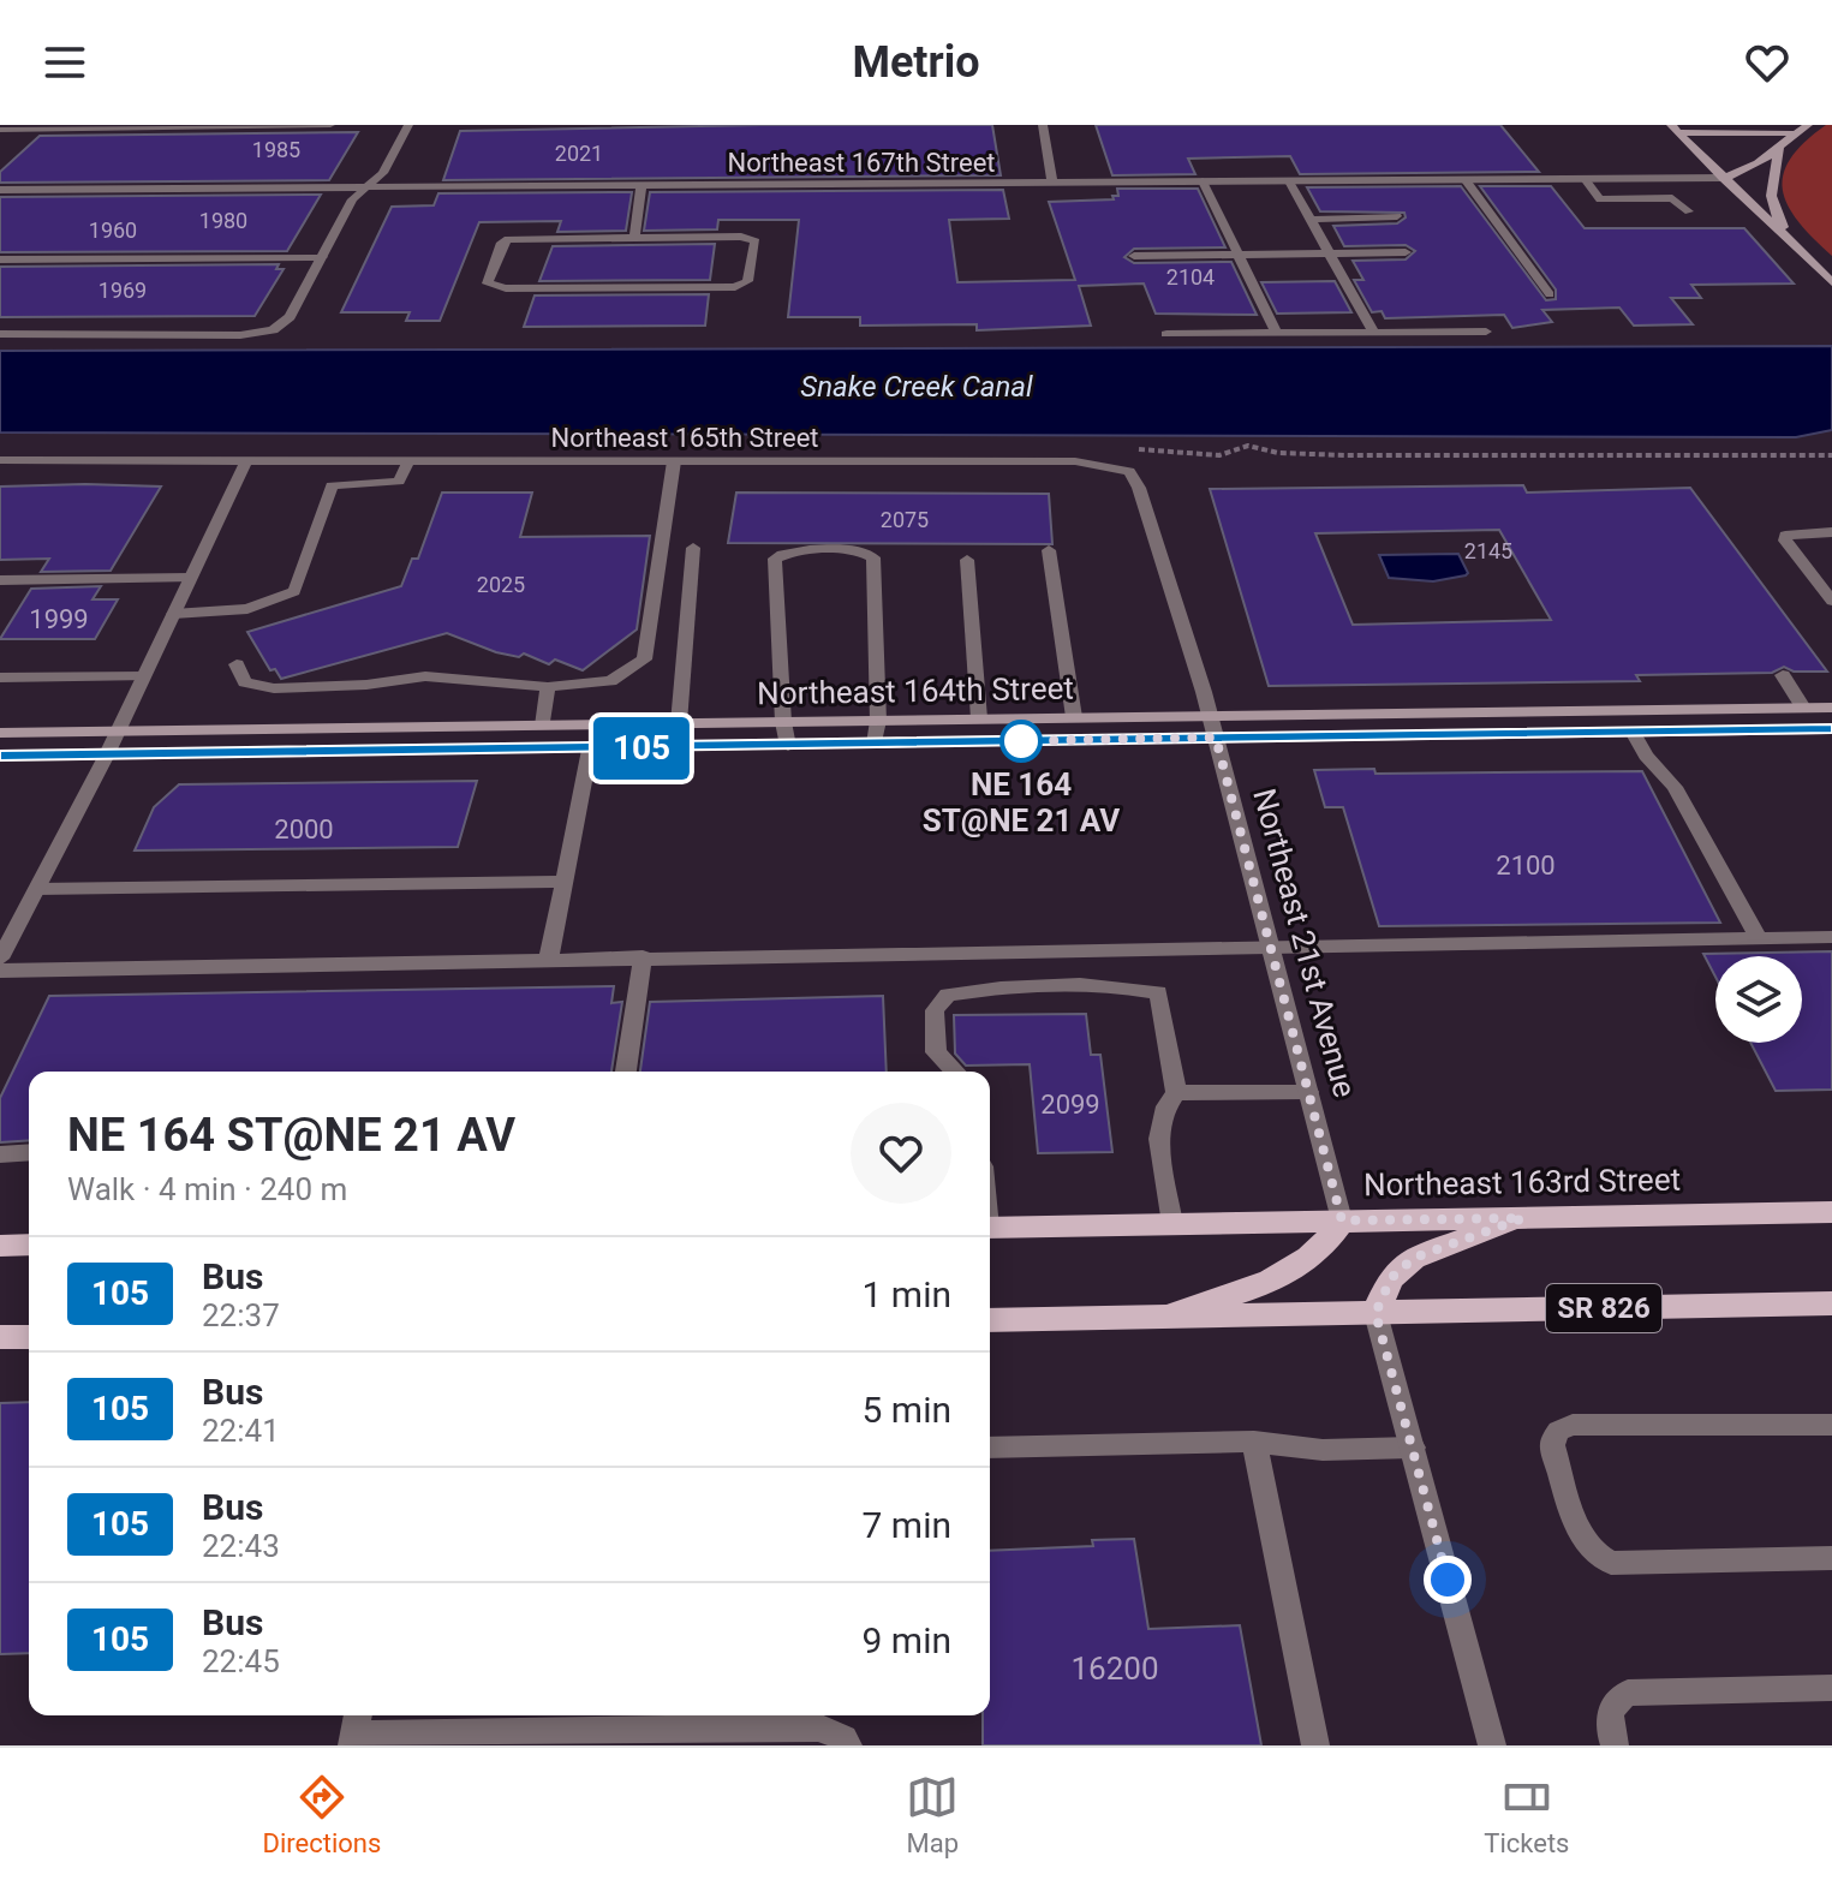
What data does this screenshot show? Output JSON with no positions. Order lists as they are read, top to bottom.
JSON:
{
  "streets": {
    "main road": ["Northeast 163rd Street", "SR 826"],
    "street": [
      "Northeast 167th Street",
      "Northeast 165th Street",
      "Northeast 164th Street",
      "Northeast 21st Avenue"
    ]
  },
  "crossings": [
    ["Northeast 165th Street", "Northeast 21st Avenue"],
    ["Northeast 164th Street", "Northeast 21st Avenue"],
    ["Northeast 21st Avenue", "Northeast 163rd Street"]
  ],
  "water": ["Snake Creek Canal"],
  "places": ["NE 164 ST@NE 21 AV"],
  "lines": ["bus line 105"],
  "house_numbers": [
    "1985",
    "2021",
    "1980",
    "1960",
    "2104",
    "1969",
    "2075",
    "2145",
    "2025",
    "1999",
    "2000",
    "2100",
    "2099",
    "16200"
  ],
  "page": {
    "header": "Metrio",
    "on_map": "105",
    "heading": ["NE 164 ST@NE 21 AV", "Walk · 4 min · 240 m"],
    "list": [
      {
        "mark": "105",
        "name": "Bus",
        "note": "22:37",
        "value": "1 min"
      },
      {
        "mark": "105",
        "name": "Bus",
        "note": "22:41",
        "value": "5 min"
      },
      {
        "mark": "105",
        "name": "Bus",
        "note": "22:43",
        "value": "7 min"
      },
      {
        "mark": "105",
        "name": "Bus",
        "note": "22:45",
        "value": "9 min"
      }
    ],
    "tabs": ["Directions", "Map", "Tickets"]
  }
}
